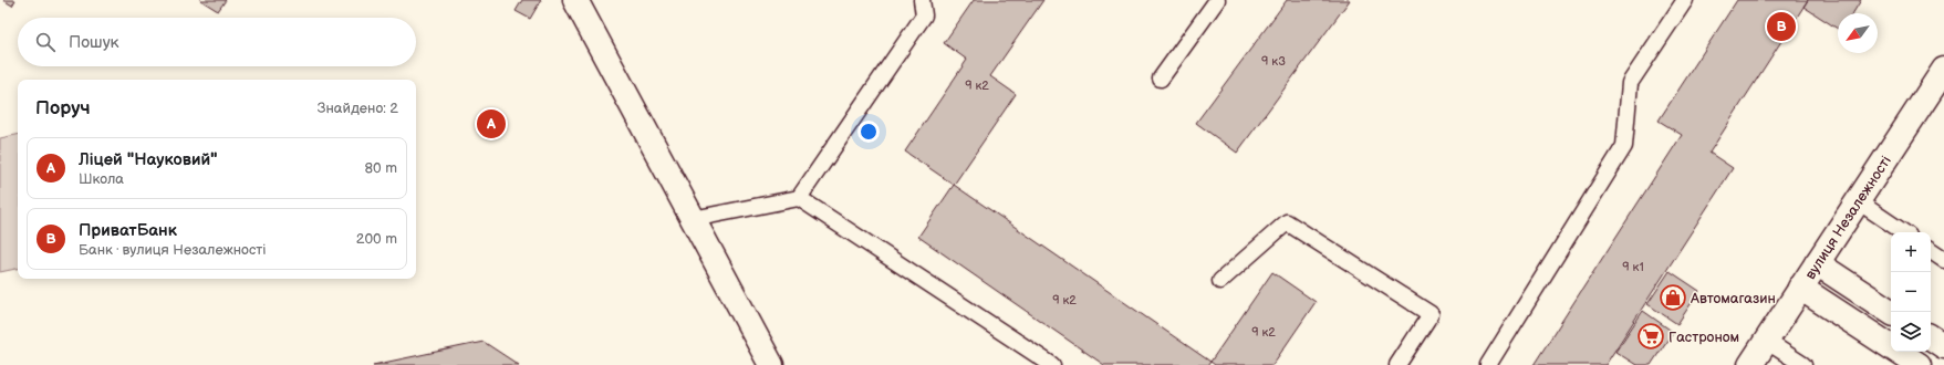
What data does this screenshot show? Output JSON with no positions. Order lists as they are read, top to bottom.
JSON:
{
  "streets": {
    "street": ["вулиця Незалежності"]
  },
  "places": {
    "shop": ["Автомагазин"],
    "supermarket": ["Гастроном"]
  },
  "house_numbers": [
    "9 к3",
    "9 к2",
    "9 к1",
    "9 к2",
    "9 к2"
  ],
  "north": "bottom left",
  "page": {
    "pins": ["B", "A"],
    "search": "Пошук",
    "heading": ["Поруч", "Знайдено: 2"],
    "list": [
      {
        "mark": "A",
        "name": "Ліцей \"Науковий\"",
        "note": "Школа",
        "value": "80 m"
      },
      {
        "mark": "B",
        "name": "ПриватБанк",
        "note": "Банк · вулиця Незалежності",
        "value": "200 m"
      }
    ],
    "map_buttons": ["+", "−"]
  }
}
